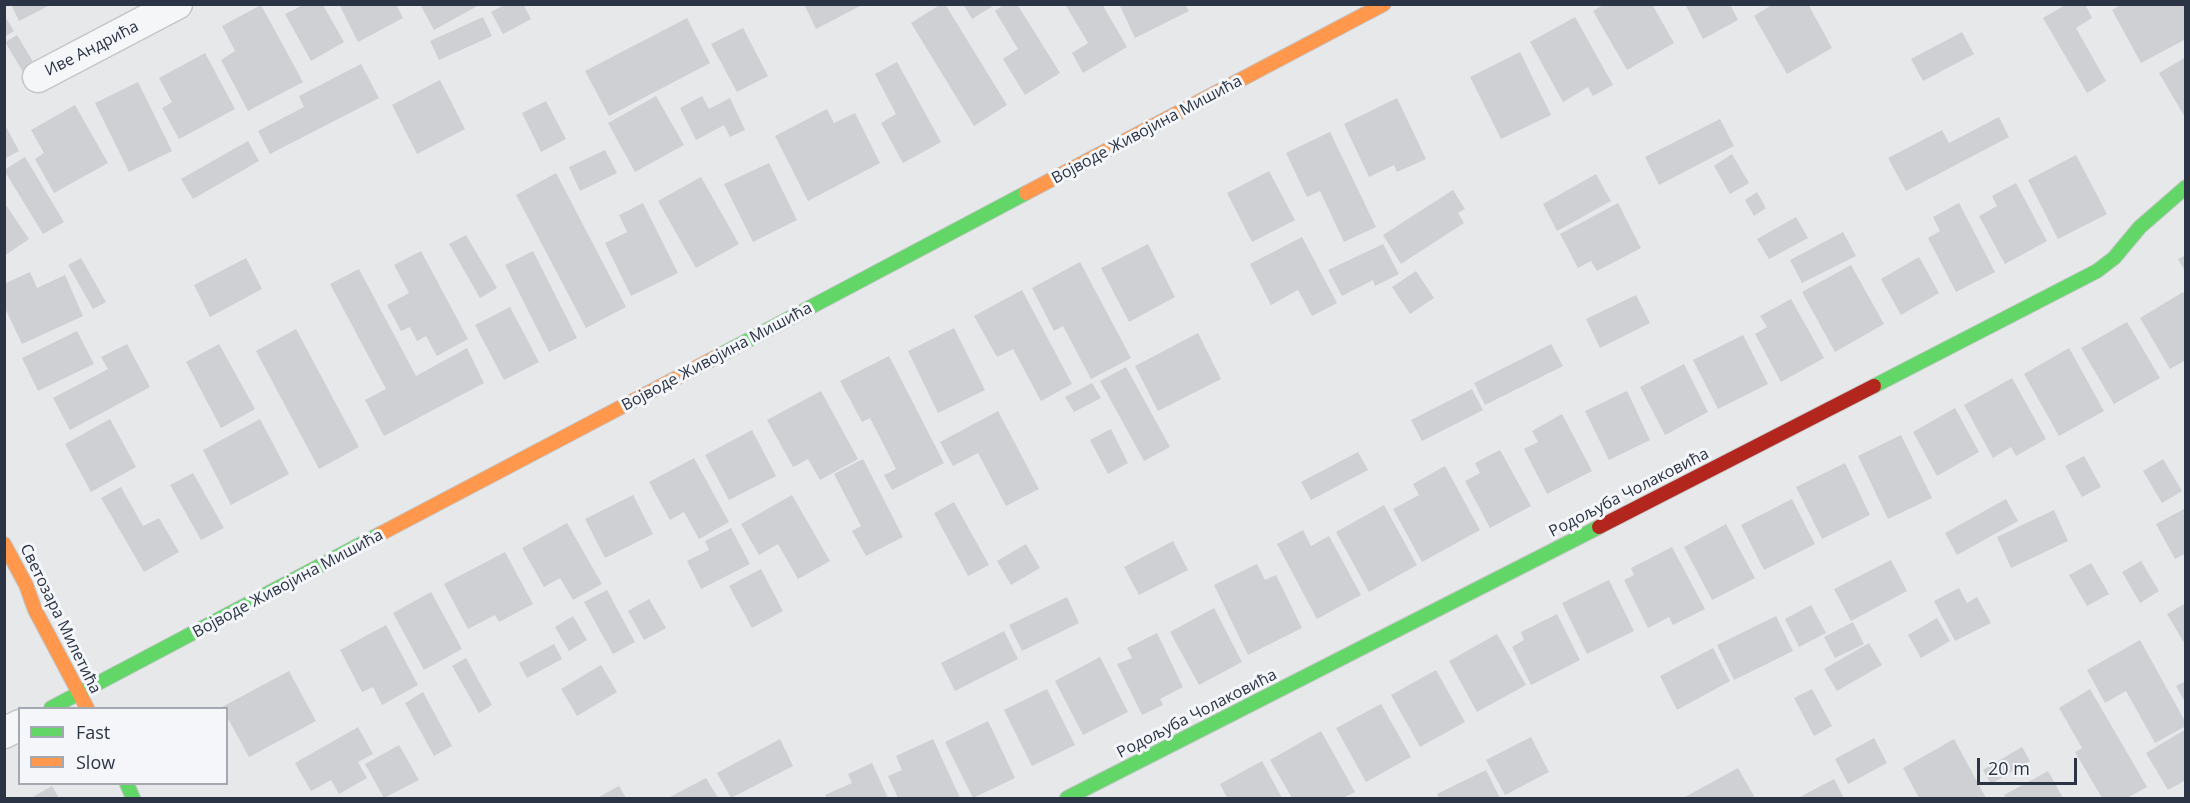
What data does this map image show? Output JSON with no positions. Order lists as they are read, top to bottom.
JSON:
{
  "streets": {
    "street": [
      "Иве Андрића",
      "Војводе Живојина Мишића",
      "Родољуба Чолаковића",
      "Светозара Милетића"
    ]
  },
  "crossings": [
    ["Војводе Живојина Мишића", "Светозара Милетића"]
  ],
  "legend": ["Fast", "Slow"],
  "scale_bar": "20 m"
}
